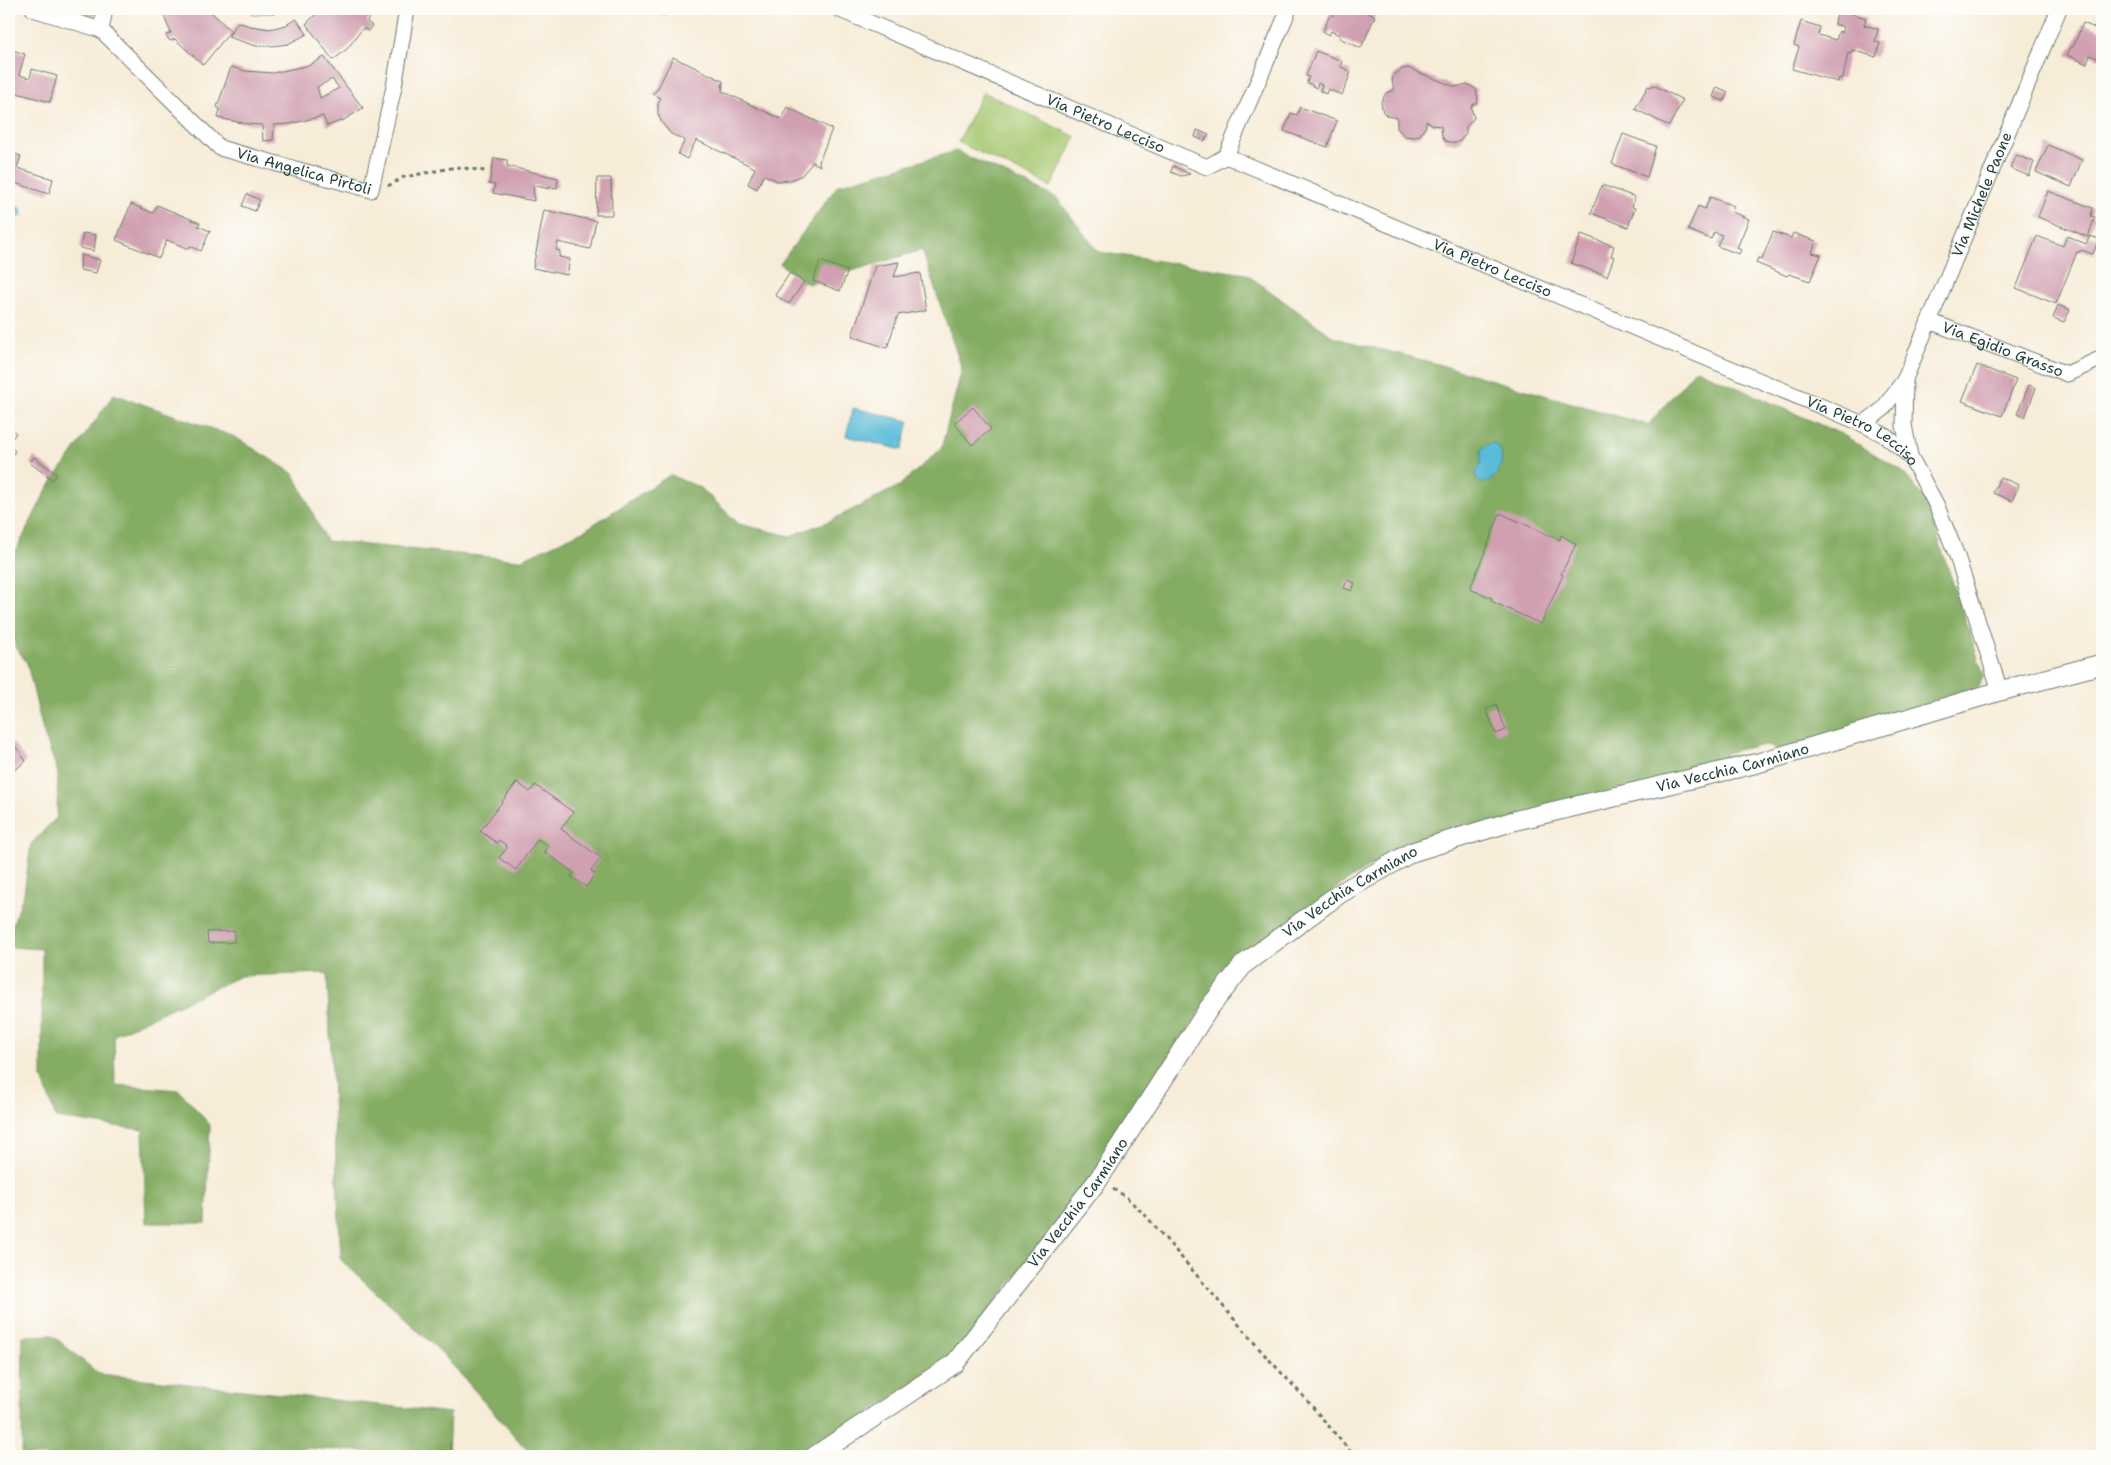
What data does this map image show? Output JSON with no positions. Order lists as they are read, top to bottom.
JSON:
{
  "streets": {
    "street": [
      "Via Pietro Lecciso",
      "Via Angelica Pirtoli",
      "Via Michele Paone",
      "Via Egidio Grasso",
      "Via Vecchia Carmiano"
    ]
  },
  "crossings": [
    ["Via Pietro Lecciso", "Via Michele Paone"],
    ["Via Pietro Lecciso", "Via Vecchia Carmiano"],
    ["Via Michele Paone", "Via Egidio Grasso"]
  ]
}
